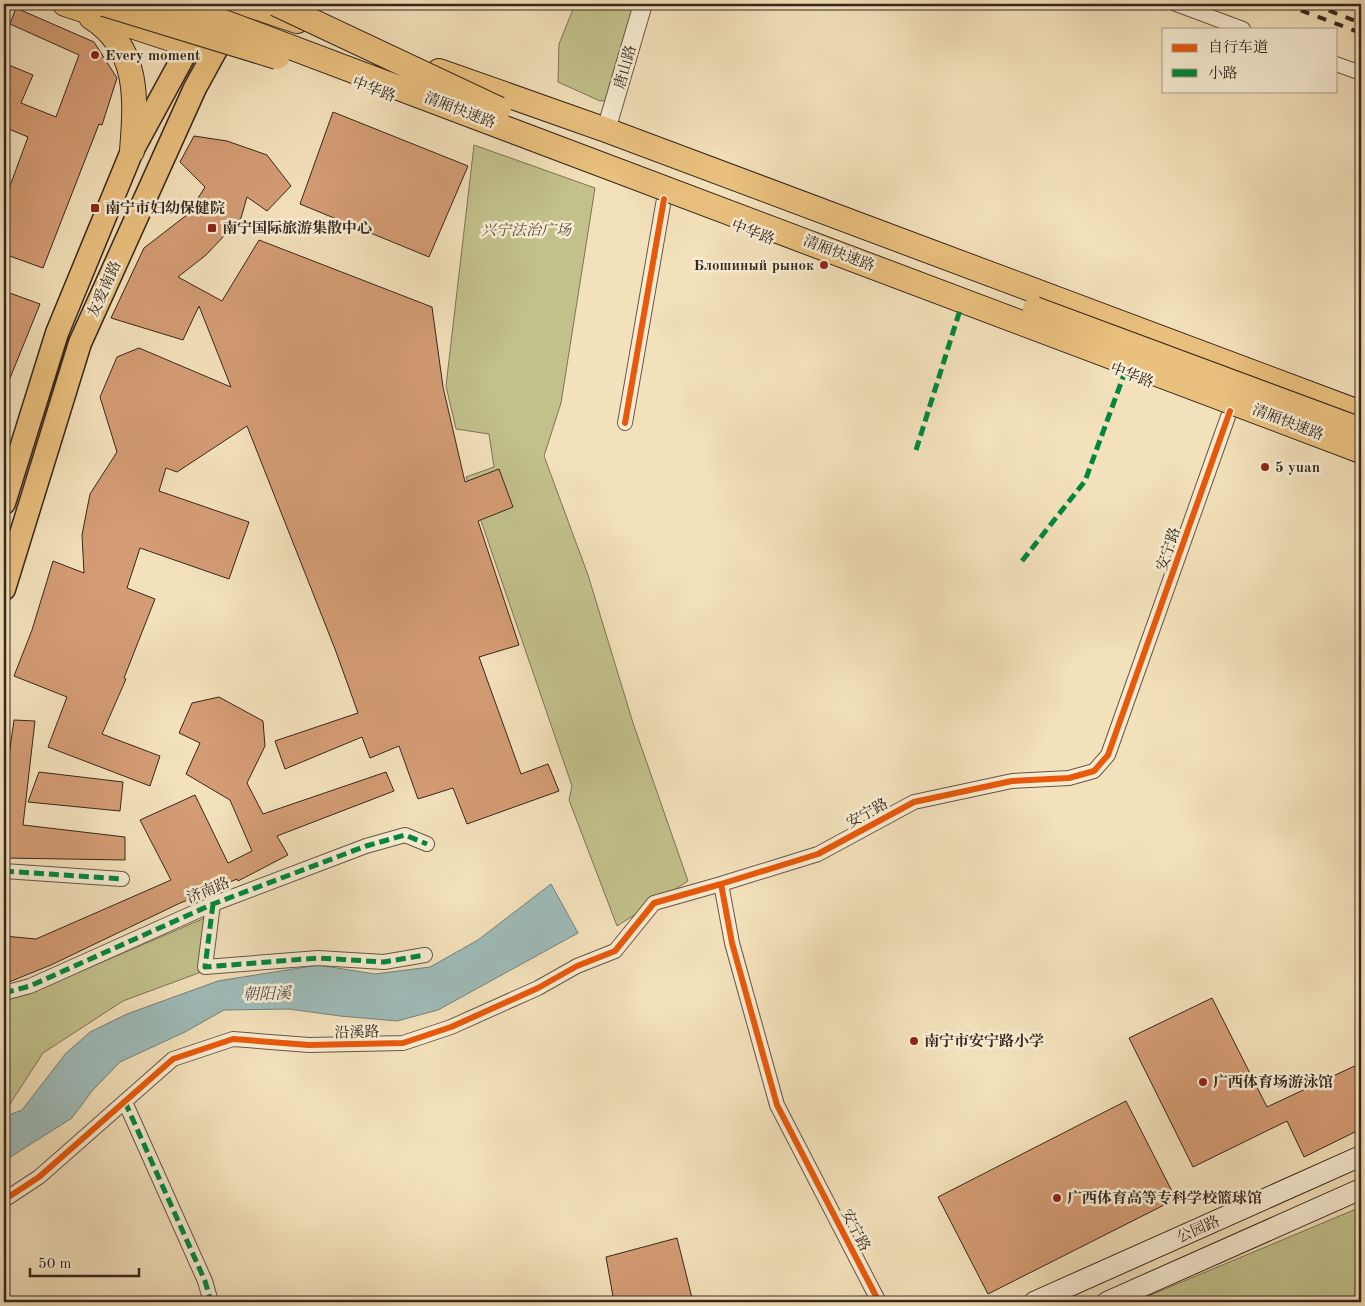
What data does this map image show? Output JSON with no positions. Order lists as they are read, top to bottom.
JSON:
{
  "streets": {
    "highway": ["中华路", "清厢快速路"],
    "main road": ["友爱南路", "公园路"],
    "street": [
      "唐山路",
      "安宁路",
      "济南路",
      "沿溪路"
    ]
  },
  "crossings": [
    ["中华路", "友爱南路"],
    ["中华路", "安宁路"],
    ["安宁路", "沿溪路"]
  ],
  "water": ["朝阳溪"],
  "parks": ["兴宁法治广场"],
  "places": {
    "other": [
      "Every moment",
      "Блошиный рынок",
      "5 yuan",
      "南宁市安宁路小学",
      "广西体育场游泳馆",
      "广西体育高等专科学校篮球馆"
    ],
    "transit": ["南宁市妇幼保健院", "南宁国际旅游集散中心"]
  },
  "legend": ["自行车道", "小路"],
  "scale_bar": "50 m"
}
